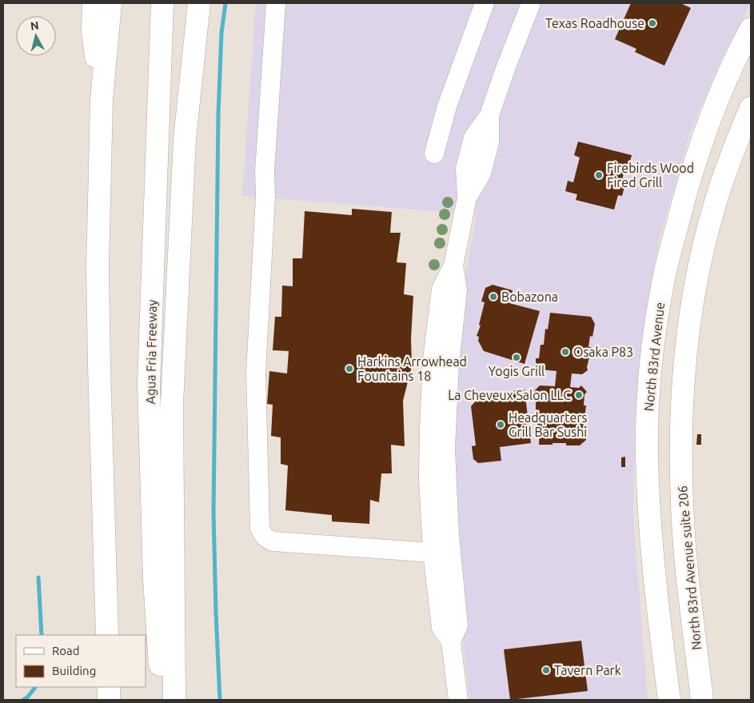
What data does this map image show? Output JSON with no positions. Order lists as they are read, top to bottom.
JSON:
{
  "streets": {
    "main road": ["Agua Fria Freeway", "North 83rd Avenue", "North 83rd Avenue suite 206"]
  },
  "places": [
    "Texas Roadhouse",
    "Firebirds Wood Fired Grill",
    "Bobazona",
    "Osaka P83",
    "Yogis Grill",
    "Harkins Arrowhead Fountains 18",
    "La Cheveux Salon LLC",
    "Headquarters Grill Bar Sushi",
    "Tavern Park"
  ],
  "legend": ["Road", "Building"],
  "north": "top"
}
